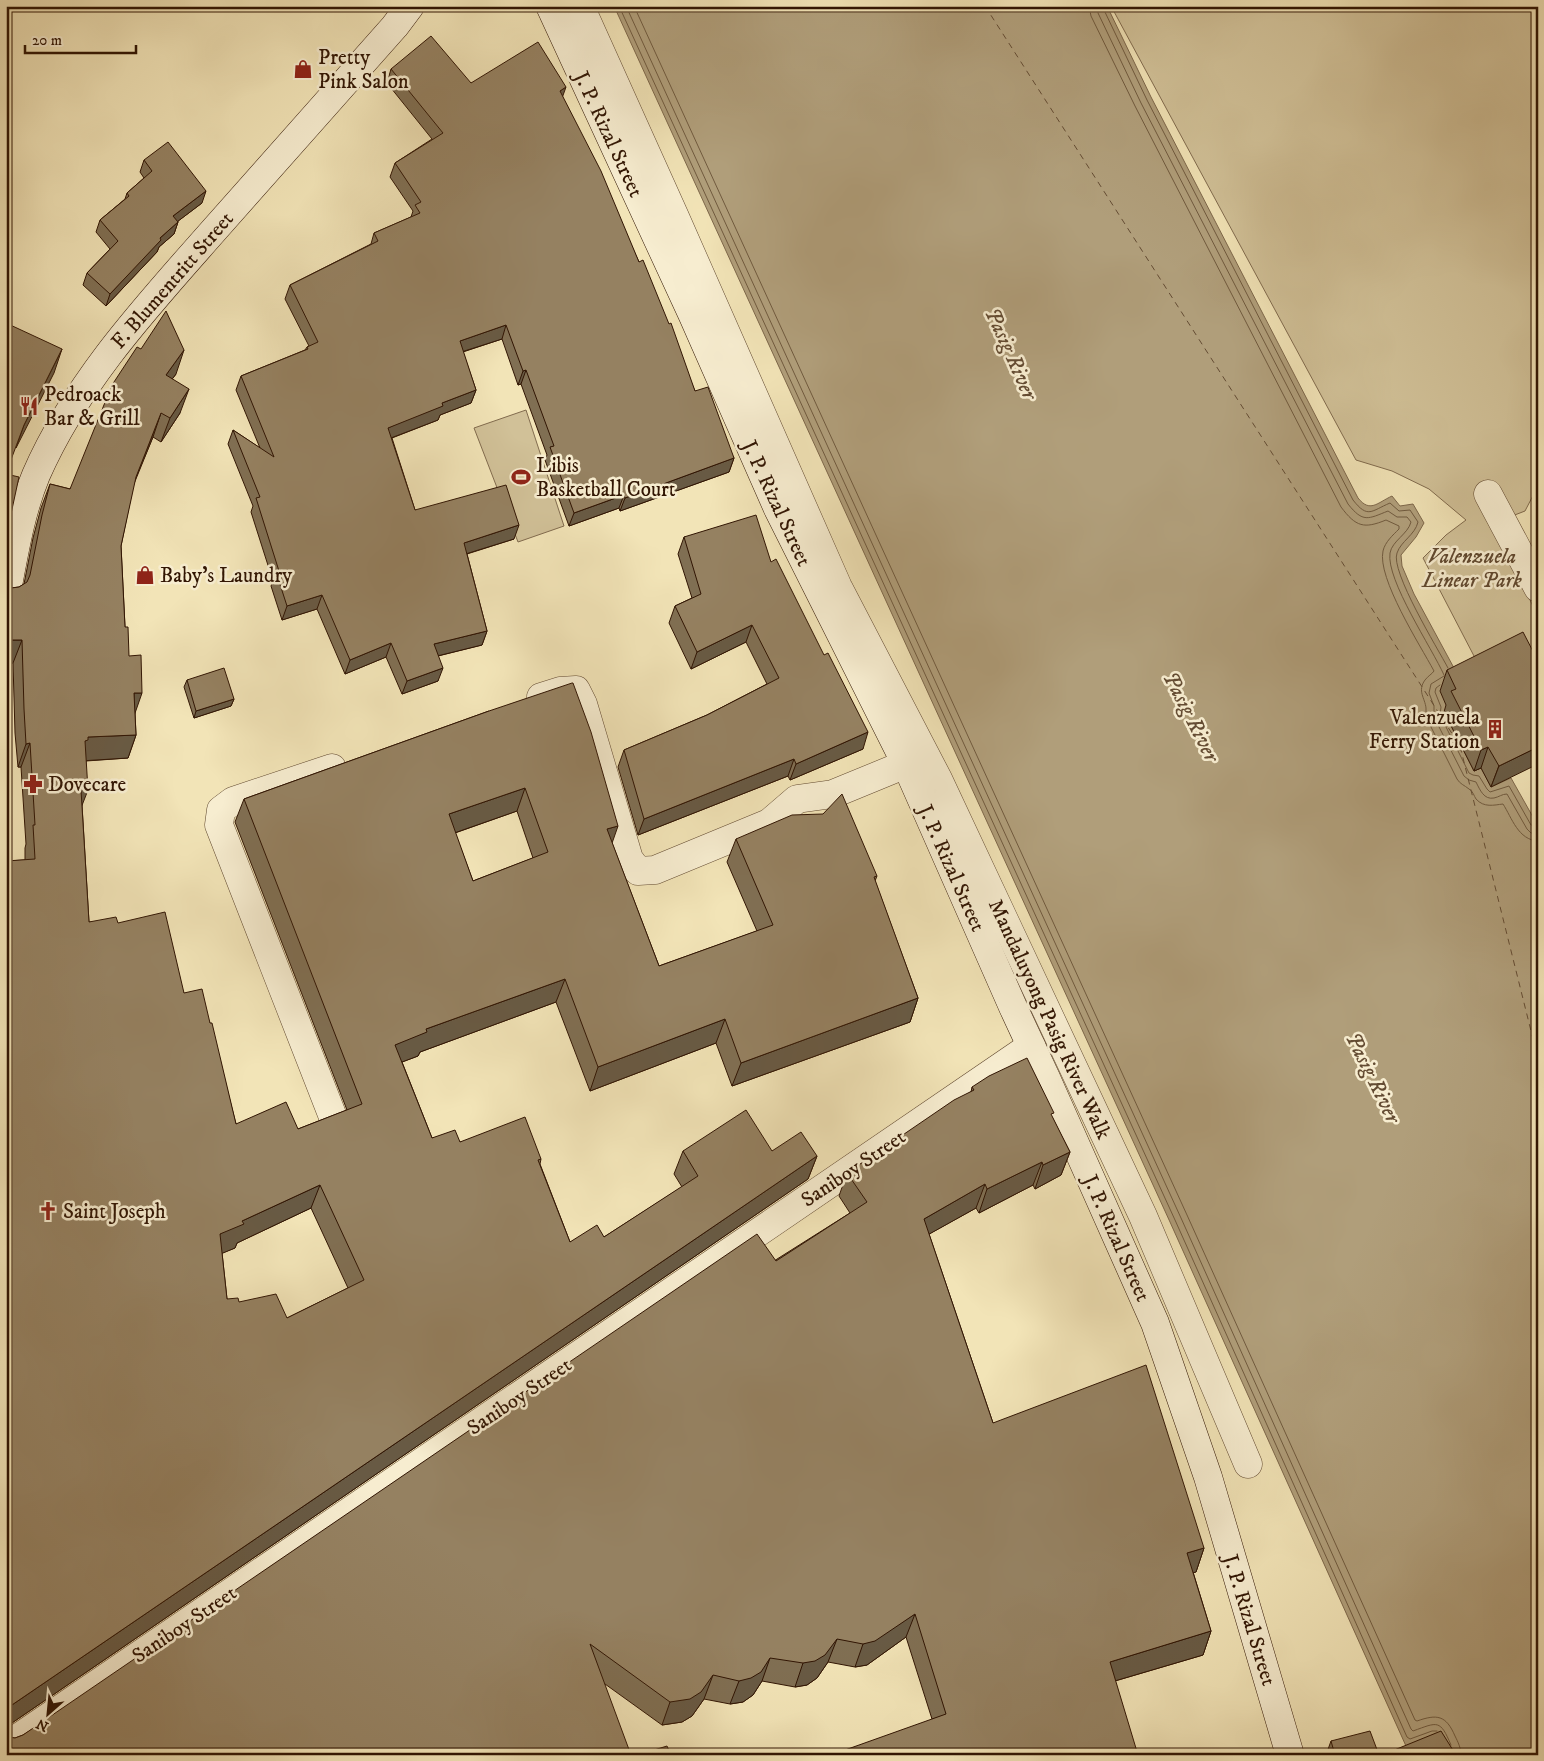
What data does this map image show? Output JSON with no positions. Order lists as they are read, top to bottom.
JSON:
{
  "streets": {
    "street": [
      "J. P. Rizal Street",
      "F. Blumentritt Street",
      "Mandaluyong Pasig River Walk",
      "Saniboy Street"
    ]
  },
  "crossings": [
    ["J. P. Rizal Street", "Saniboy Street"]
  ],
  "water": ["Pasig River"],
  "parks": ["Valenzuela Linear Park"],
  "places": {
    "shop": ["Pretty Pink Salon", "Baby's Laundry"],
    "restaurant": ["Pedroack Bar & Grill"],
    "sports": ["Libis Basketball Court"],
    "building": ["Valenzuela Ferry Station"],
    "pharmacy": ["Dovecare"],
    "church": ["Saint Joseph"]
  },
  "scale_bar": "20 m",
  "north": "bottom left"
}
